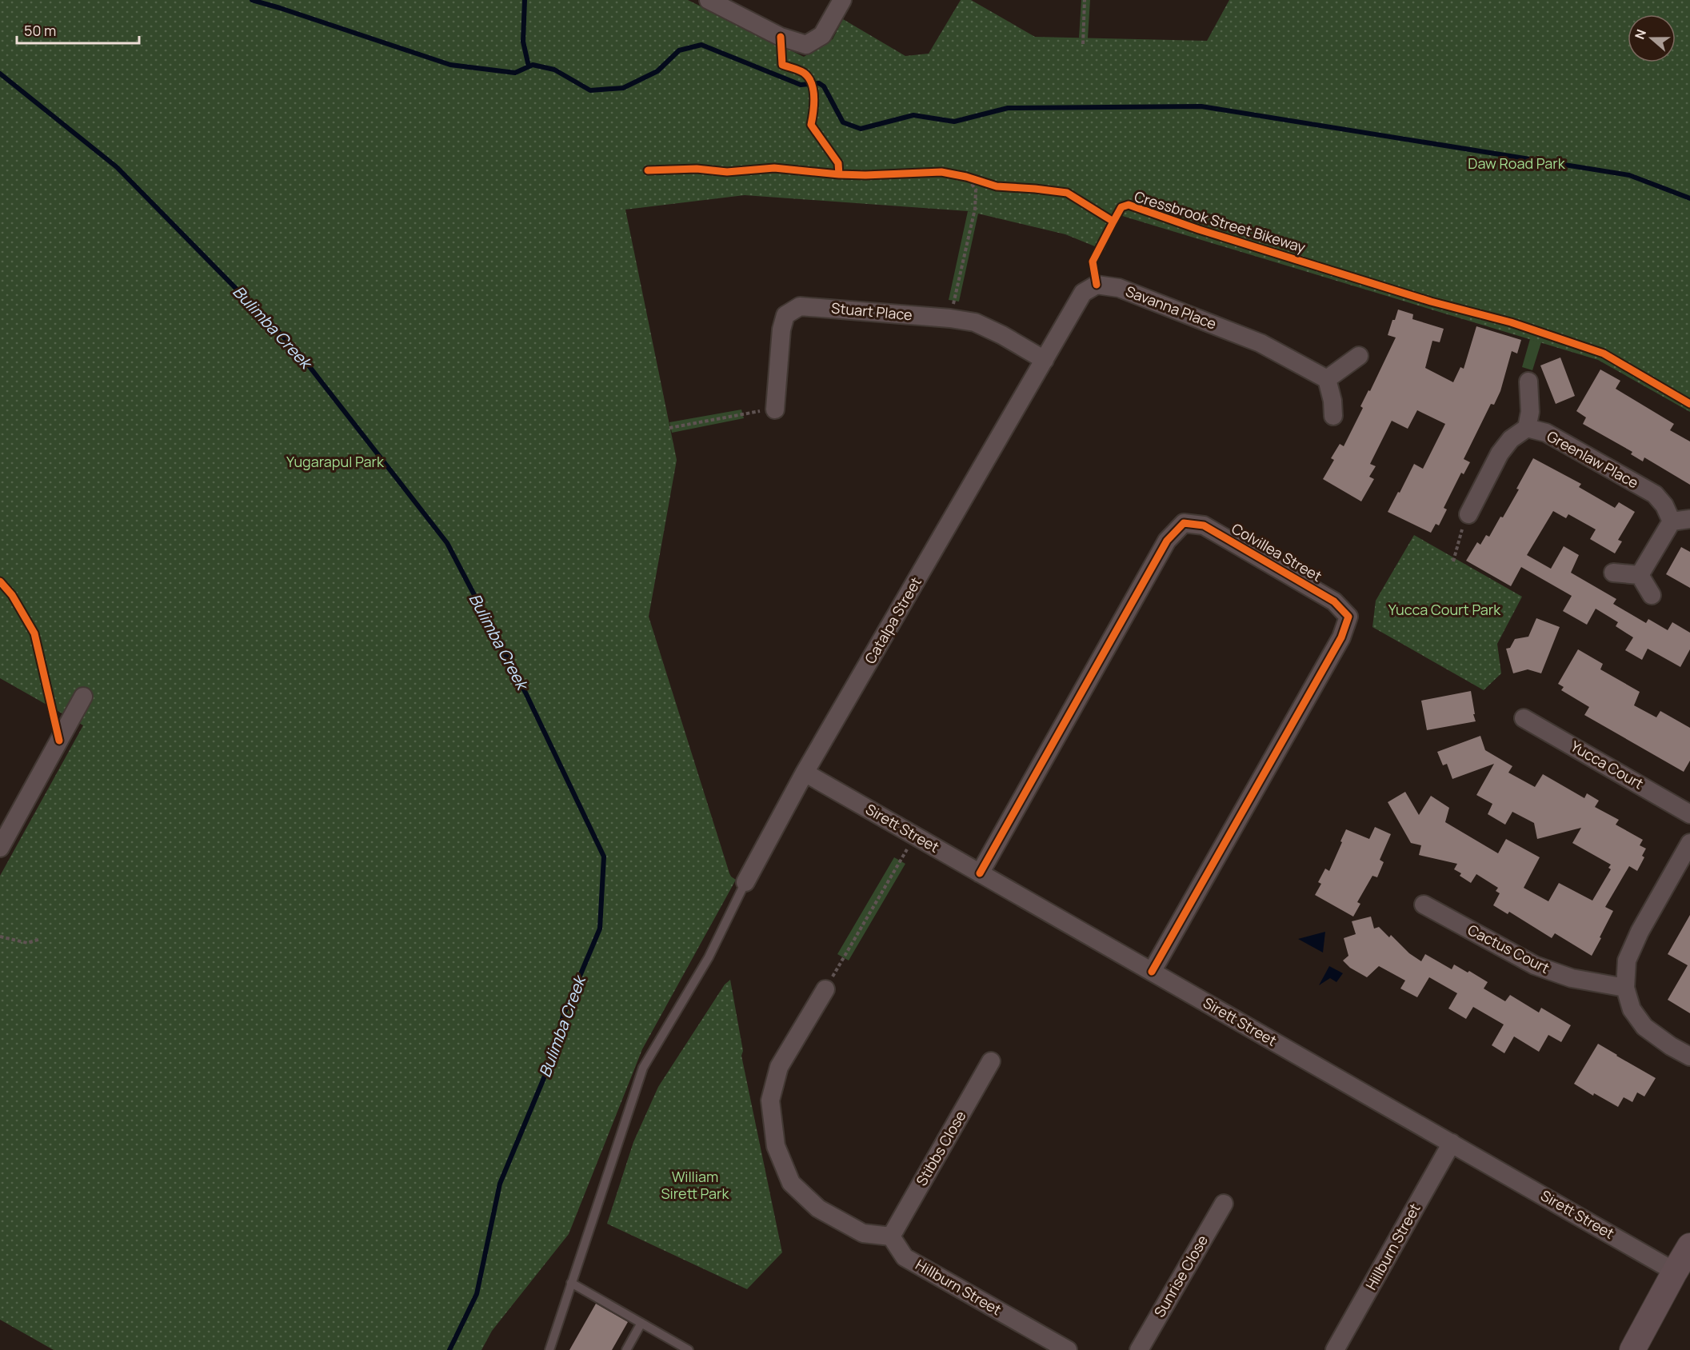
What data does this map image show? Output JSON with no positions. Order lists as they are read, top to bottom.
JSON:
{
  "streets": {
    "street": [
      "Savanna Place",
      "Stuart Place",
      "Greenlaw Place",
      "Colvillea Street",
      "Catalpa Street",
      "Yucca Court",
      "Sirett Street",
      "Cactus Court",
      "Stibbs Close",
      "Hillburn Street",
      "Sunrise Close"
    ],
    "cycle path": ["Cressbrook Street Bikeway"]
  },
  "crossings": [
    ["Savanna Place", "Stuart Place"],
    ["Savanna Place", "Catalpa Street"],
    ["Stuart Place", "Catalpa Street"],
    ["Colvillea Street", "Sirett Street"],
    ["Catalpa Street", "Sirett Street"],
    ["Sirett Street", "Hillburn Street"],
    ["Stibbs Close", "Hillburn Street"]
  ],
  "water": ["Bulimba Creek"],
  "parks": [
    "Daw Road Park",
    "Yugarapul Park",
    "Yucca Court Park",
    "William Sirett Park"
  ],
  "scale_bar": "50 m",
  "north": "left"
}
